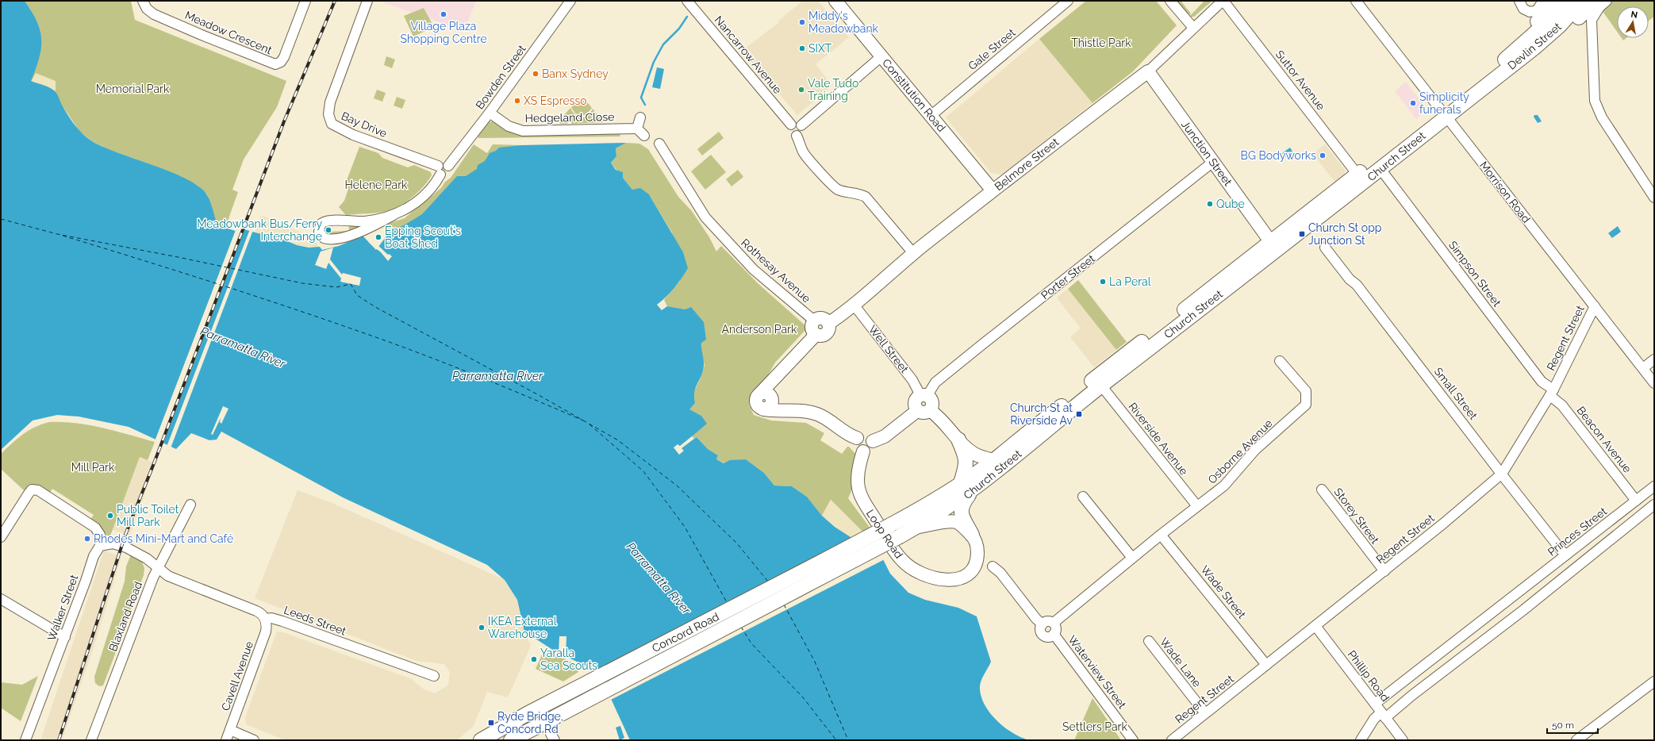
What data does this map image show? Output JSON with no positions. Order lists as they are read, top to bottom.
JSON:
{
  "streets": {
    "highway": ["Devlin Street", "Church Street", "Concord Road"],
    "main road": [
      "Constitution Road",
      "Junction Street",
      "Belmore Street",
      "Loop Road"
    ],
    "street": [
      "Meadow Crescent",
      "Gale Street",
      "Nancarrow Avenue",
      "Bowden Street",
      "Suttor Avenue",
      "Hedgeland Close",
      "Bay Drive",
      "Morrison Road",
      "Rothesay Avenue",
      "Simpson Street",
      "Porter Street",
      "Regent Street",
      "Well Street",
      "Small Street",
      "Riverside Avenue",
      "Beacon Avenue",
      "Osborne Avenue",
      "Storey Street",
      "Princes Street",
      "Wade Street",
      "Walker Street",
      "Blaxland Road",
      "Leeds Street",
      "Wade Lane",
      "Waterview Street",
      "Cavell Avenue",
      "Phillip Road"
    ]
  },
  "crossings": [
    ["Devlin Street", "Church Street"],
    ["Gale Street", "Constitution Road"],
    ["Bowden Street", "Hedgeland Close"],
    ["Bowden Street", "Bay Drive"],
    ["Suttor Avenue", "Church Street"],
    ["Suttor Avenue", "Belmore Street"],
    ["Constitution Road", "Belmore Street"],
    ["Junction Street", "Church Street"],
    ["Junction Street", "Belmore Street"],
    ["Junction Street", "Porter Street"],
    ["Church Street", "Morrison Road"],
    ["Church Street", "Simpson Street"],
    ["Church Street", "Riverside Avenue"],
    ["Church Street", "Loop Road"],
    ["Church Street", "Concord Road"],
    ["Belmore Street", "Rothesay Avenue"],
    ["Belmore Street", "Well Street"],
    ["Morrison Road", "Regent Street"],
    ["Simpson Street", "Regent Street"],
    ["Simpson Street", "Beacon Avenue"],
    ["Porter Street", "Well Street"],
    ["Regent Street", "Small Street"],
    ["Regent Street", "Beacon Avenue"],
    ["Regent Street", "Storey Street"],
    ["Regent Street", "Wade Street"],
    ["Regent Street", "Wade Lane"],
    ["Regent Street", "Phillip Road"],
    ["Small Street", "Princes Street"],
    ["Riverside Avenue", "Osborne Avenue"],
    ["Beacon Avenue", "Princes Street"],
    ["Osborne Avenue", "Wade Street"],
    ["Osborne Avenue", "Waterview Street"],
    ["Princes Street", "Phillip Road"],
    ["Leeds Street", "Cavell Avenue"]
  ],
  "water": ["Parramatta River"],
  "parks": [
    "Thistle Park",
    "Memorial Park",
    "Helene Park",
    "Anderson Park",
    "Mill Park",
    "Settlers Park"
  ],
  "places": {
    "other": [
      "Village Plaza Shopping Centre",
      "Middy's Meadowbank",
      "SIXT",
      "Banx Sydney",
      "Vale Tudo Training",
      "XS Espresso",
      "Simplicity funerals",
      "BG Bodyworks",
      "Qube",
      "Meadowbank Bus/Ferry Interchange",
      "Epping Scout's Boat Shed",
      "La Peral",
      "Public Toilet Mill Park",
      "Rhodes Mini-Mart and Café",
      "IKEA External Warehouse",
      "Yaralla Sea Scouts"
    ],
    "transit": ["Church St opp Junction St", "Church St at Riverside Av", "Ryde Bridge, Concord Rd"]
  },
  "scale_bar": "50 m",
  "north": "top"
}
